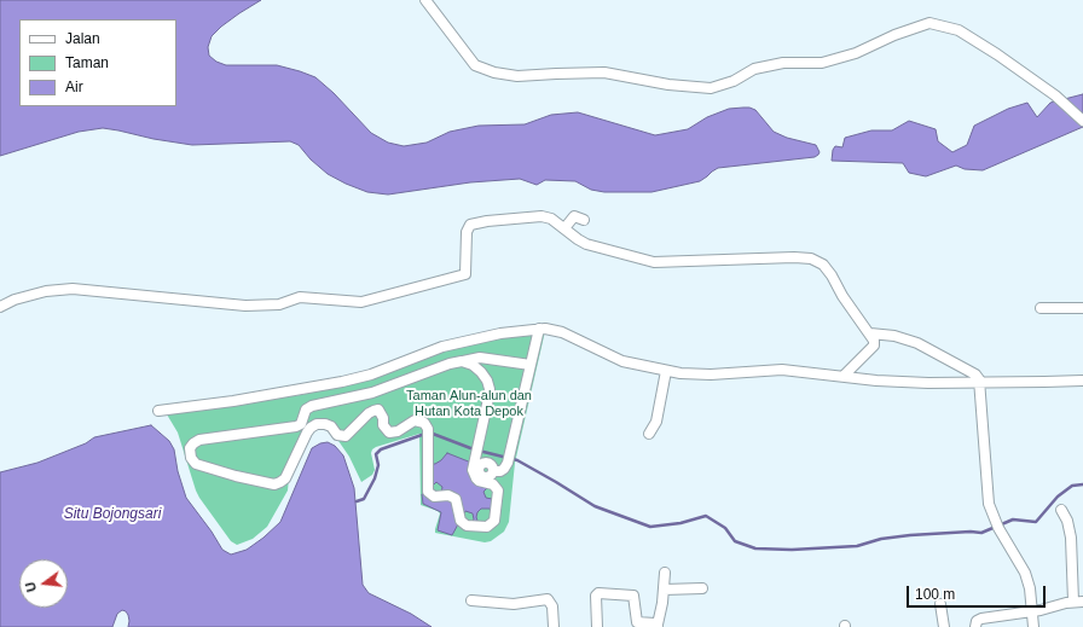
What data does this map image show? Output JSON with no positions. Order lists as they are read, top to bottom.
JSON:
{
  "water": ["Situ Bojongsari"],
  "parks": ["Taman Alun-alun dan Hutan Kota Depok"],
  "legend": ["Jalan", "Taman", "Air"],
  "scale_bar": "100 m",
  "north": "left"
}
